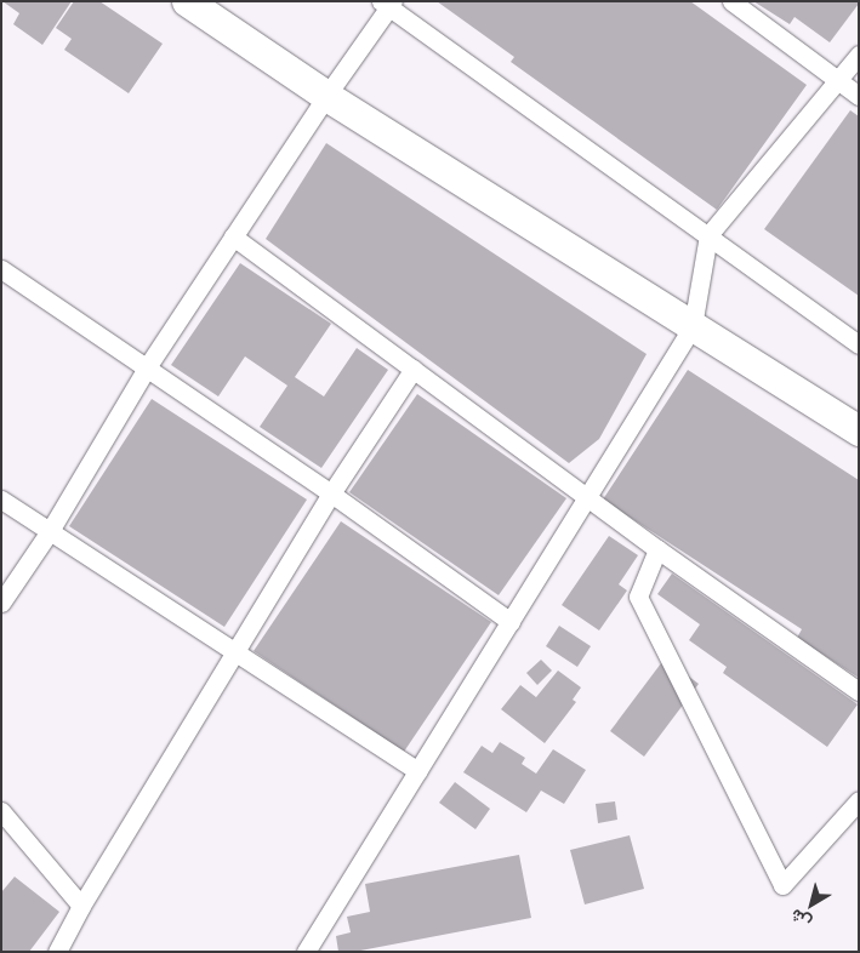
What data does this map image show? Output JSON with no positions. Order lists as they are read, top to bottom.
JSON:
{
  "north": "bottom left"
}
